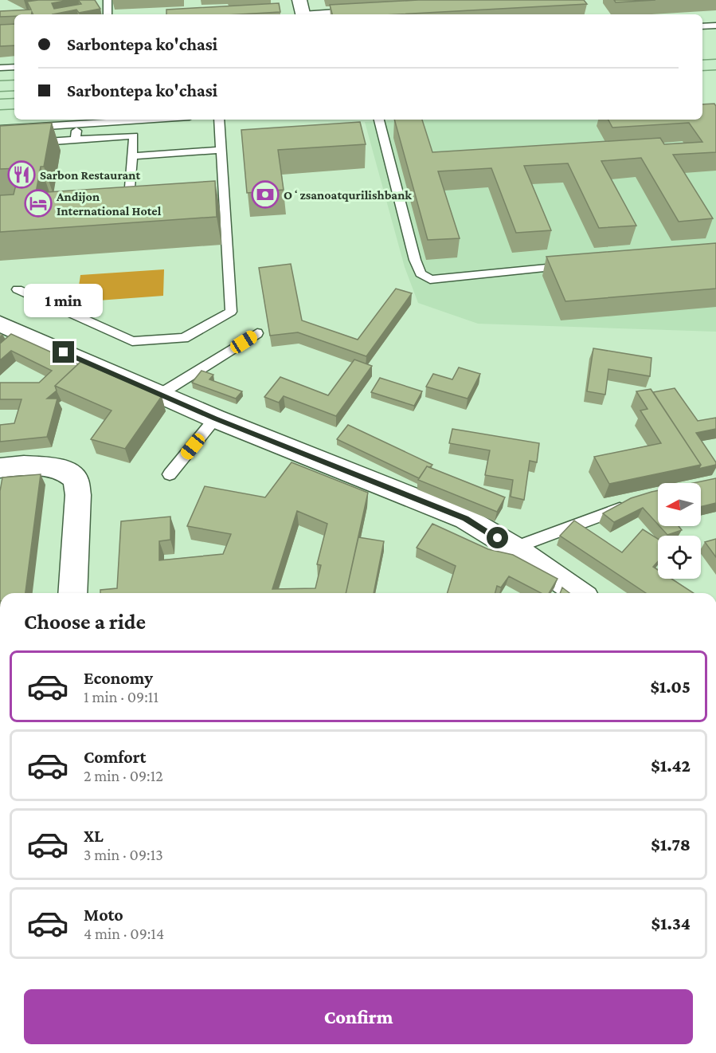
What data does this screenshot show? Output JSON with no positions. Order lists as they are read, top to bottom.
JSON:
{
  "places": {
    "restaurant": ["Sarbon Restaurant"],
    "bank": ["Oʻzsanoatqurilishbank"],
    "hotel": ["Andijon International Hotel"]
  },
  "north": "left",
  "page": {
    "banner": ["Sarbontepa ko'chasi", "Sarbontepa ko'chasi"],
    "bubble": "1 min",
    "heading": "Choose a ride",
    "list": [
      {
        "name": "Economy",
        "note": "1 min · 09:11",
        "value": "$1.05"
      },
      {
        "name": "Comfort",
        "note": "2 min · 09:12",
        "value": "$1.42"
      },
      {
        "name": "XL",
        "note": "3 min · 09:13",
        "value": "$1.78"
      },
      {
        "name": "Moto",
        "note": "4 min · 09:14",
        "value": "$1.34"
      }
    ],
    "buttons": "Confirm"
  }
}
